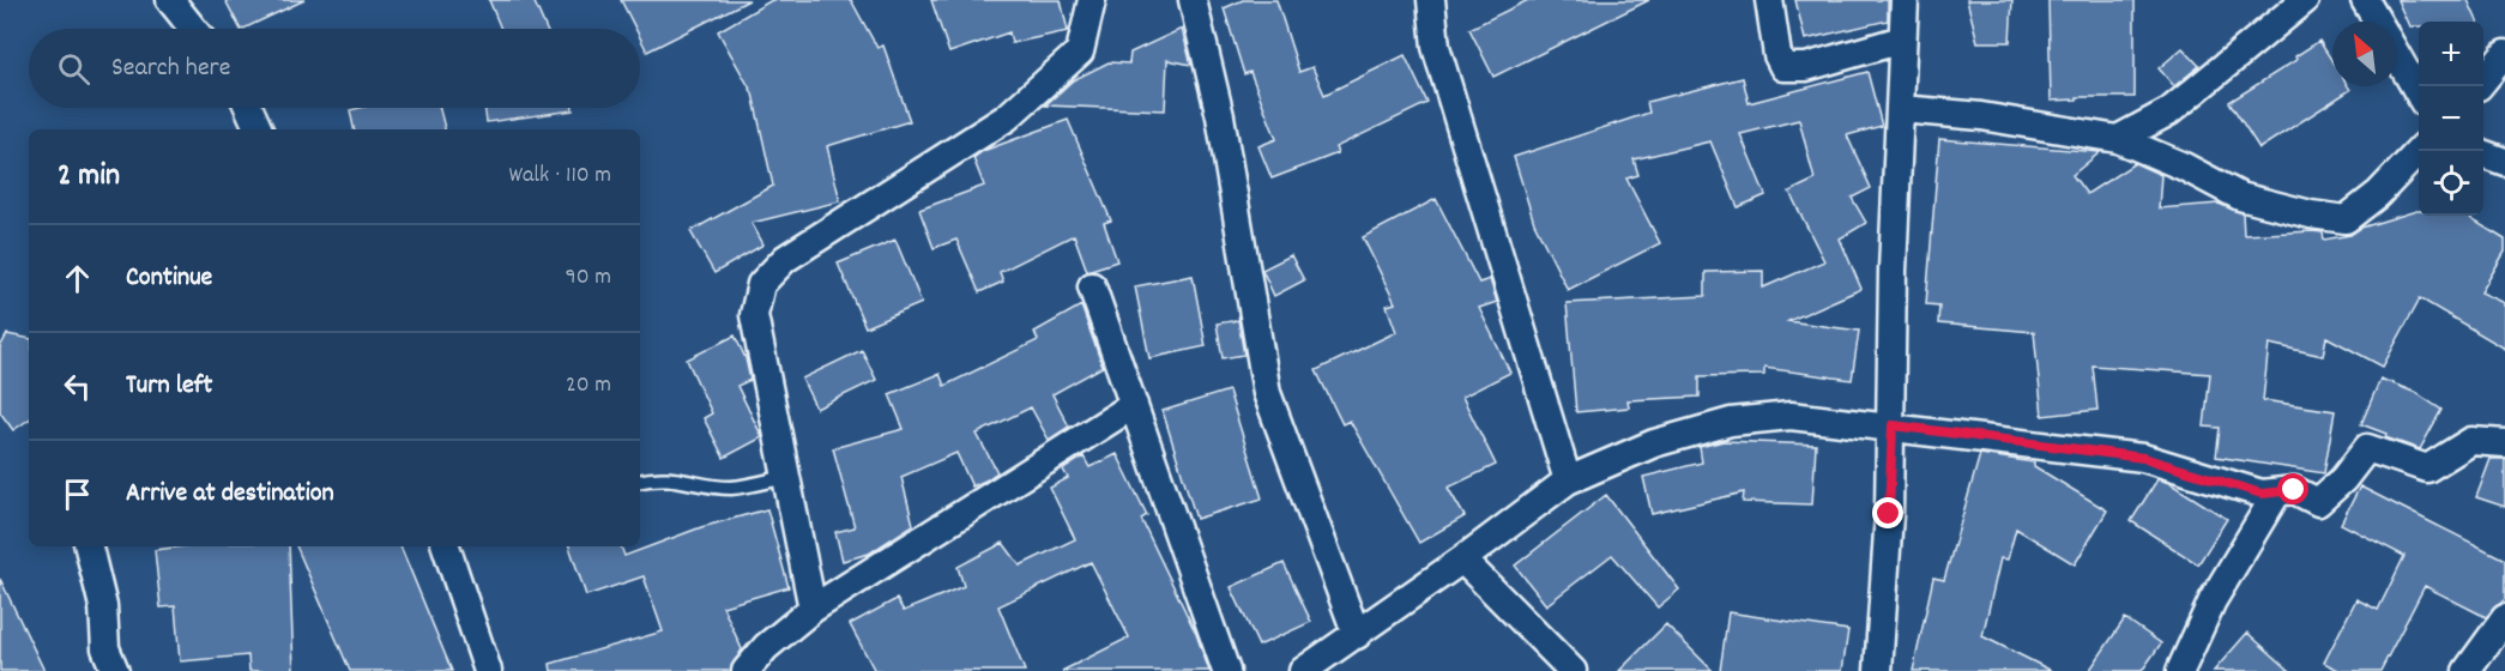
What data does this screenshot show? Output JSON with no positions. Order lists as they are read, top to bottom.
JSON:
{
  "north": "top left",
  "page": {
    "map_buttons": ["+", "−"],
    "search": "Search here",
    "heading": ["2 min", "Walk · 110 m"],
    "list": [
      ["Continue", "90 m"],
      ["Turn left", "20 m"],
      "Arrive at destination"
    ]
  }
}
